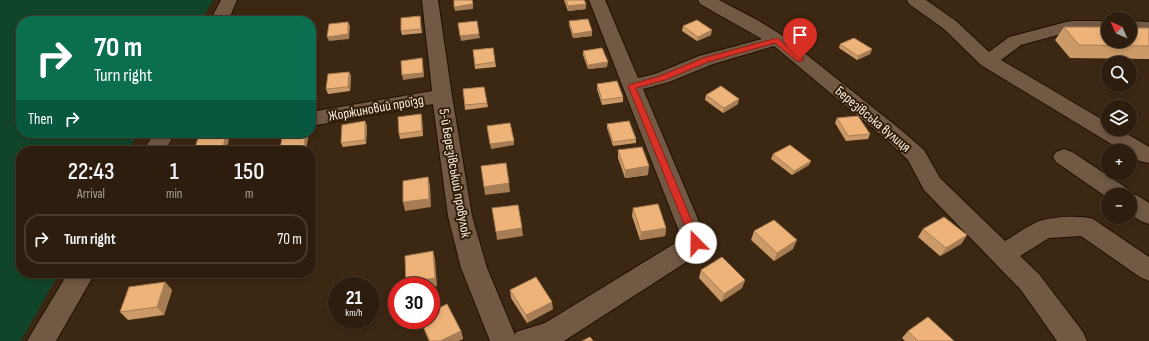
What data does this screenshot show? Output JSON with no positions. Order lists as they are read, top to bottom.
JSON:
{
  "streets": {
    "street": ["Жоржиновий проїзд", "Березівська вулиця", "5-й Березівський провулок"]
  },
  "crossings": [
    ["Жоржиновий проїзд", "5-й Березівський провулок"]
  ],
  "north": "top left",
  "page": {
    "map_buttons": ["+", "−"],
    "turn": ["70 m", "Turn right"],
    "then": "Then",
    "eta": [
      "22:43",
      "Arrival",
      "1",
      "min",
      "150",
      "m"
    ],
    "list": [
      {
        "name": "Turn right",
        "value": "70 m"
      }
    ],
    "speed": "21 km/h",
    "limit": "30"
  }
}
